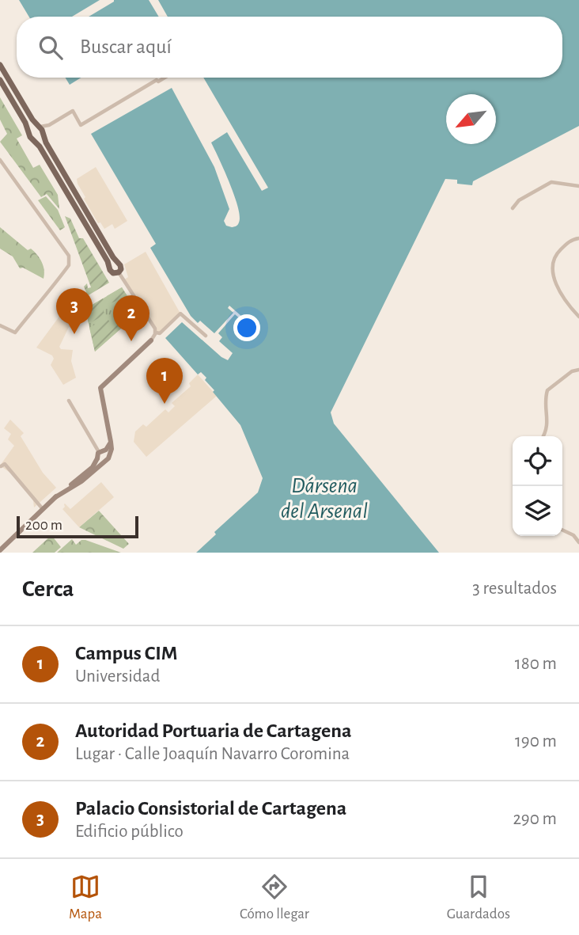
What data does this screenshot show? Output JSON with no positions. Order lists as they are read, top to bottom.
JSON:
{
  "water": ["Dársena del Arsenal"],
  "scale_bar": "200 m",
  "north": "bottom left",
  "page": {
    "search": "Buscar aquí",
    "pins": ["3", "2", "1"],
    "scale": "200 m",
    "heading": ["Cerca", "3 resultados"],
    "list": [
      {
        "mark": "1",
        "name": "Campus CIM",
        "note": "Universidad",
        "value": "180 m"
      },
      {
        "mark": "2",
        "name": "Autoridad Portuaria de Cartagena",
        "note": "Lugar · Calle Joaquín Navarro Coromina",
        "value": "190 m"
      },
      {
        "mark": "3",
        "name": "Palacio Consistorial de Cartagena",
        "note": "Edificio público",
        "value": "290 m"
      }
    ],
    "nav": ["Mapa", "Cómo llegar", "Guardados"]
  }
}
